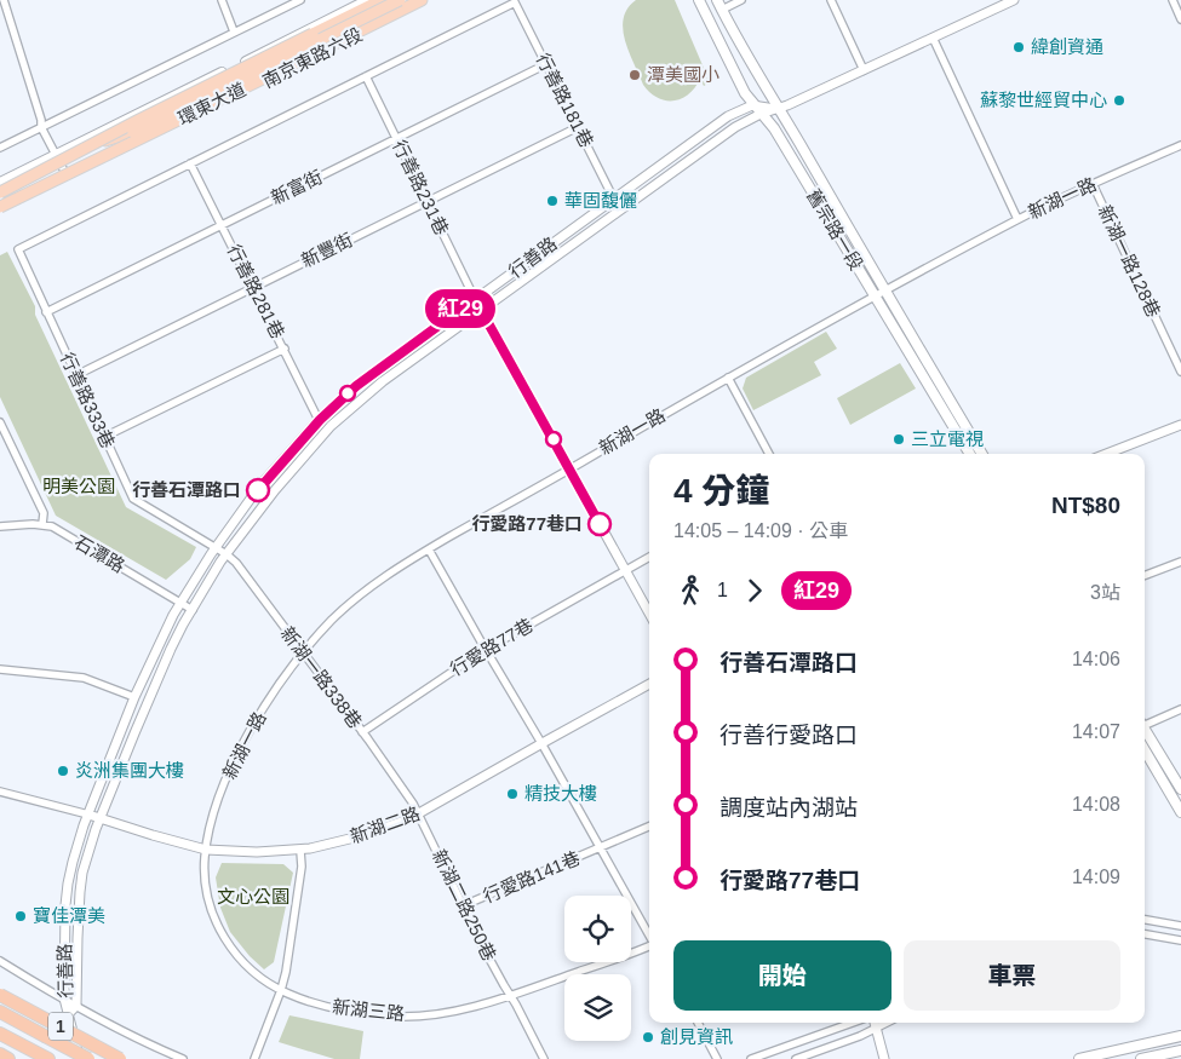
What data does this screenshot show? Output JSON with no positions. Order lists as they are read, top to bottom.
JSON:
{
  "streets": {
    "highway": ["環東大道", "1"],
    "main road": ["南京東路六段", "舊宗路一段"],
    "street": [
      "行善路181巷",
      "新富街",
      "行善路231巷",
      "新湖一路",
      "新豐街",
      "行善路",
      "新湖一路128巷",
      "行善路281巷",
      "行善路333巷",
      "石潭路",
      "行愛路77巷",
      "新湖一路338巷",
      "新湖二路",
      "行愛路141巷",
      "新湖二路250巷",
      "新湖三路"
    ]
  },
  "crossings": [
    ["行善路181巷", "新富街"],
    ["行善路181巷", "行善路231巷"],
    ["行善路181巷", "新豐街"],
    ["行善路181巷", "行善路"],
    ["新富街", "行善路231巷"],
    ["新富街", "行善路281巷"],
    ["新富街", "行善路333巷"],
    ["行善路231巷", "新豐街"],
    ["行善路231巷", "行善路"],
    ["新湖一路", "舊宗路一段"],
    ["新湖一路", "新湖一路128巷"],
    ["新湖一路", "新湖一路338巷"],
    ["新湖一路", "新湖二路"],
    ["新湖一路", "新湖三路"],
    ["舊宗路一段", "行善路"],
    ["新豐街", "行善路281巷"],
    ["新豐街", "行善路333巷"],
    ["行善路", "行善路281巷"],
    ["行善路", "行善路333巷"],
    ["行善路", "石潭路"],
    ["行善路", "新湖一路338巷"],
    ["行善路", "新湖二路"],
    ["行善路281巷", "行善路333巷"],
    ["行善路333巷", "新湖一路338巷"],
    ["行愛路77巷", "新湖一路338巷"],
    ["新湖一路338巷", "新湖二路"],
    ["新湖一路338巷", "新湖二路250巷"],
    ["新湖二路", "新湖二路250巷"],
    ["新湖二路", "新湖三路"],
    ["行愛路141巷", "新湖二路250巷"],
    ["新湖二路250巷", "新湖三路"]
  ],
  "parks": ["明美公園", "文心公園"],
  "places": [
    "緯創資通",
    "潭美國小",
    "蘇黎世經貿中心",
    "華固馥儷",
    "三立電視",
    "行善石潭路口",
    "行愛路77巷口",
    "炎洲集團大樓",
    "精技大樓",
    "寶佳潭美",
    "創見資訊"
  ],
  "lines": ["bus line 紅29"],
  "page": {
    "on_map": "紅29",
    "heading": ["4 分鐘", "14:05 – 14:09 · 公車", "NT$80"],
    "legs": ["1", "紅29", "3站"],
    "list": [
      {
        "name": "行善石潭路口",
        "value": "14:06"
      },
      {
        "name": "行善行愛路口",
        "value": "14:07"
      },
      {
        "name": "調度站內湖站",
        "value": "14:08"
      },
      {
        "name": "行愛路77巷口",
        "value": "14:09"
      }
    ],
    "buttons": ["開始", "車票"]
  }
}
